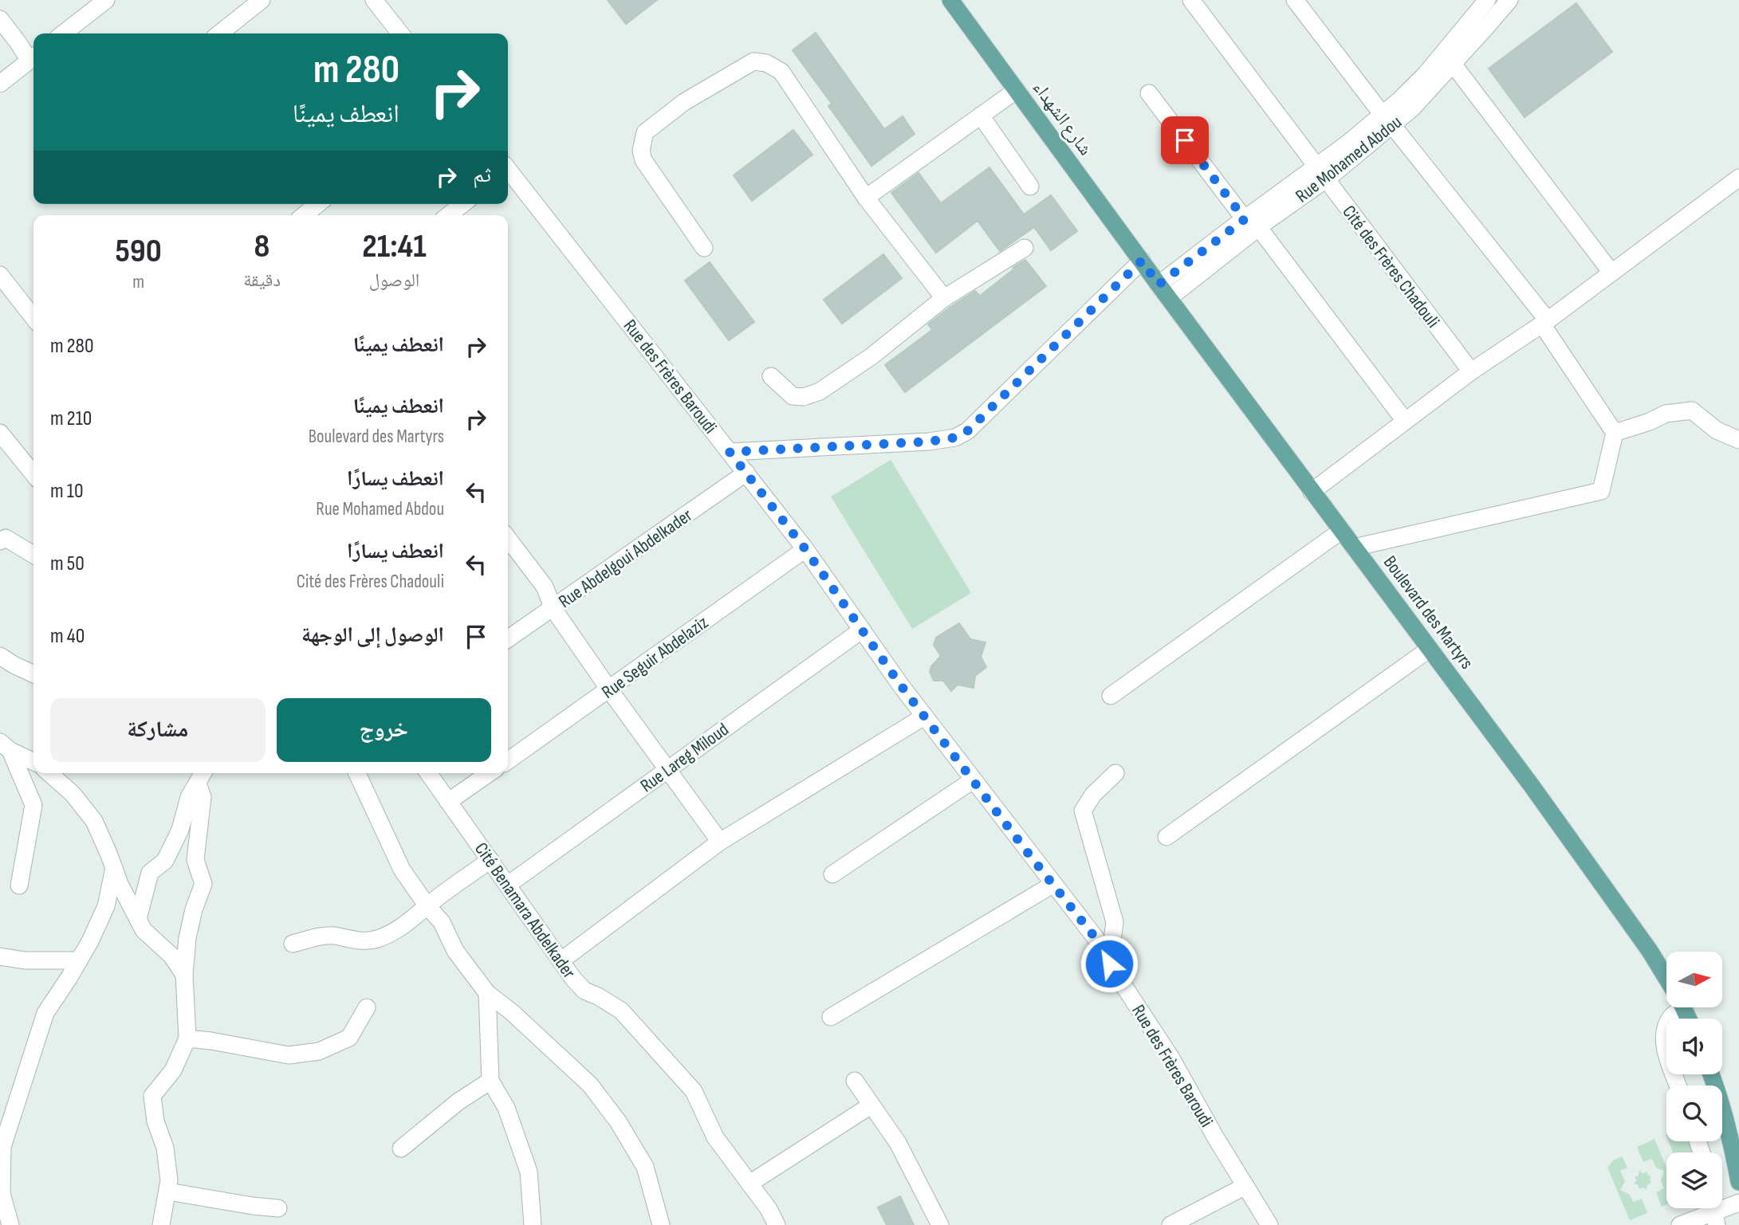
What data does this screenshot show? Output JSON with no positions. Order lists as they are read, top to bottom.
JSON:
{
  "streets": {
    "main road": ["شارع الشهداء", "Boulevard des Martyrs"],
    "street": [
      "Rue Mohamed Abdou",
      "Cité des Frères Chadouli",
      "Rue des Frères Baroudi",
      "Rue Abdelgoui Abdelkader",
      "Rue Seguir Abdelaziz",
      "Rue Lareg Miloud",
      "Cité Benamara Abdelkader"
    ]
  },
  "crossings": [
    ["شارع الشهداء", "Boulevard des Martyrs"],
    ["Rue Mohamed Abdou", "Cité des Frères Chadouli"],
    ["Rue Mohamed Abdou", "Boulevard des Martyrs"],
    ["Rue des Frères Baroudi", "Rue Abdelgoui Abdelkader"],
    ["Rue des Frères Baroudi", "Rue Seguir Abdelaziz"],
    ["Rue des Frères Baroudi", "Rue Lareg Miloud"],
    ["Rue Lareg Miloud", "Cité Benamara Abdelkader"]
  ],
  "north": "right",
  "page": {
    "turn": ["280 m", "انعطف يمينًا"],
    "then": "ثم",
    "eta": [
      "21:41",
      "الوصول",
      "8",
      "دقيقة",
      "590",
      "m"
    ],
    "list": [
      {
        "name": "انعطف يمينًا",
        "value": "280 m"
      },
      {
        "name": "انعطف يمينًا",
        "note": "Boulevard des Martyrs",
        "value": "210 m"
      },
      {
        "name": "انعطف يسارًا",
        "note": "Rue Mohamed Abdou",
        "value": "10 m"
      },
      {
        "name": "انعطف يسارًا",
        "note": "Cité des Frères Chadouli",
        "value": "50 m"
      },
      {
        "name": "الوصول إلى الوجهة",
        "value": "40 m"
      }
    ],
    "buttons": ["خروج", "مشاركة"]
  }
}
